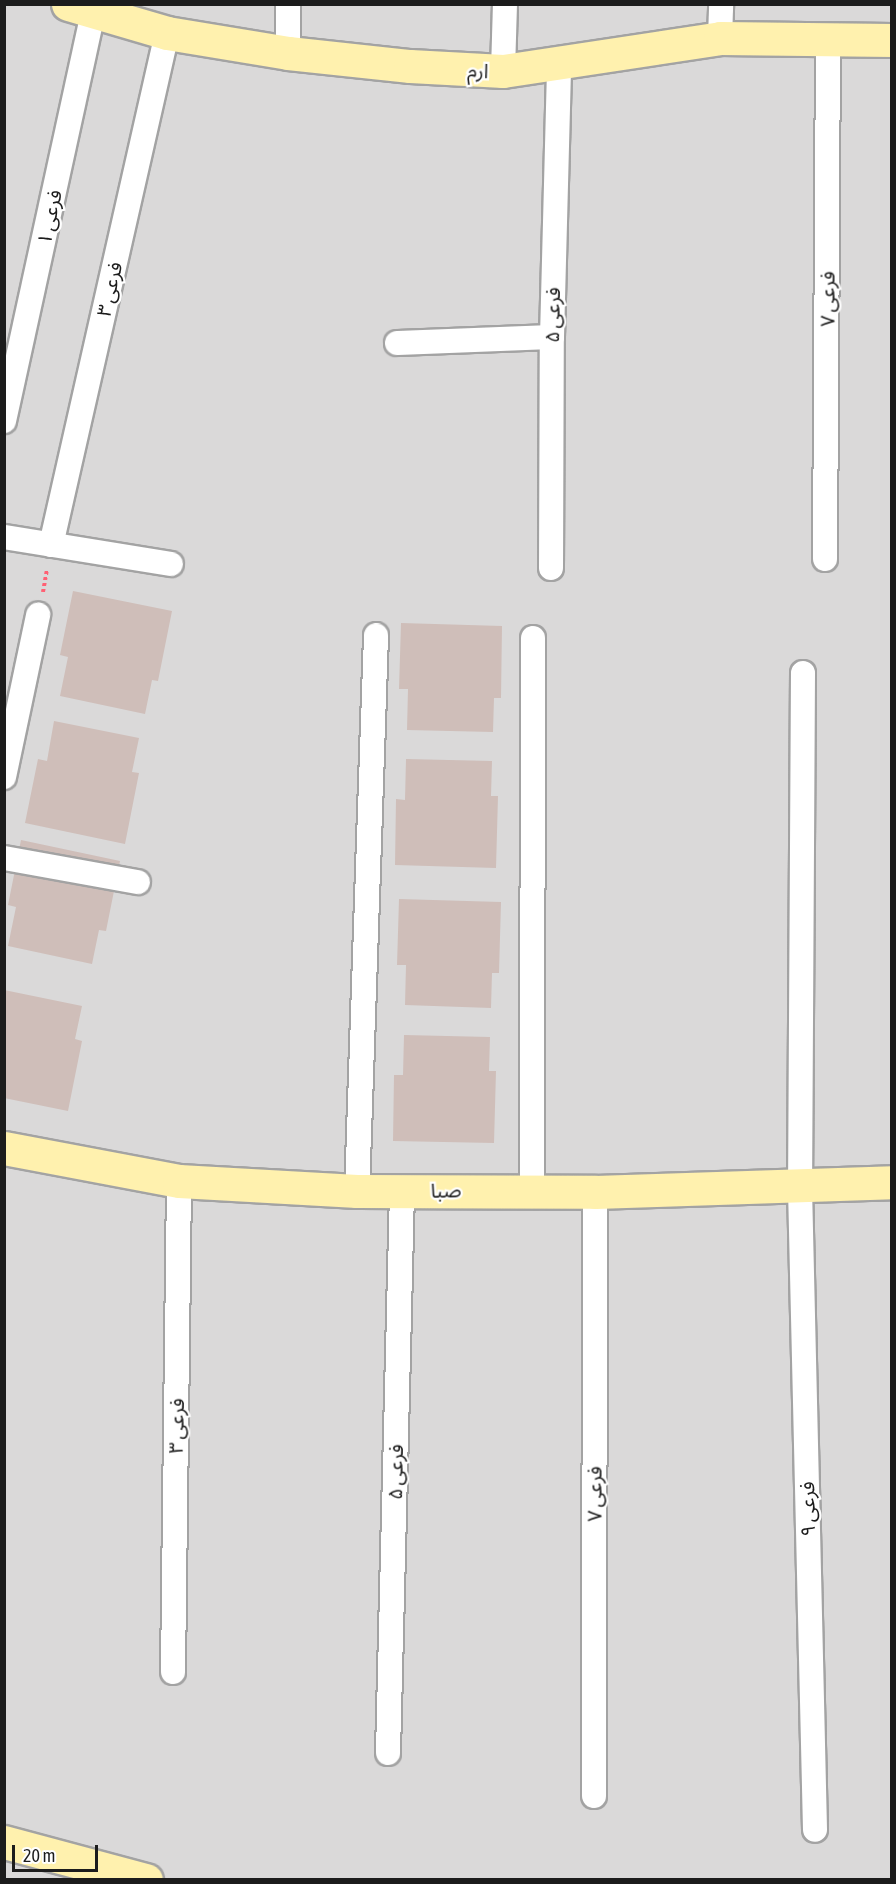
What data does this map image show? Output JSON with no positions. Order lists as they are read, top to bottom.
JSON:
{
  "streets": {
    "street": [
      "ارم",
      "فرعی ۱",
      "فرعی ۳",
      "فرعی ۷",
      "فرعی ۵",
      "صبا",
      "فرعی ۹"
    ]
  },
  "crossings": [
    ["ارم", "فرعی ۱"],
    ["ارم", "فرعی ۳"],
    ["ارم", "فرعی ۷"],
    ["ارم", "فرعی ۵"],
    ["فرعی ۳", "صبا"],
    ["فرعی ۷", "صبا"],
    ["فرعی ۵", "صبا"],
    ["صبا", "فرعی ۹"]
  ],
  "scale_bar": "20 m"
}
